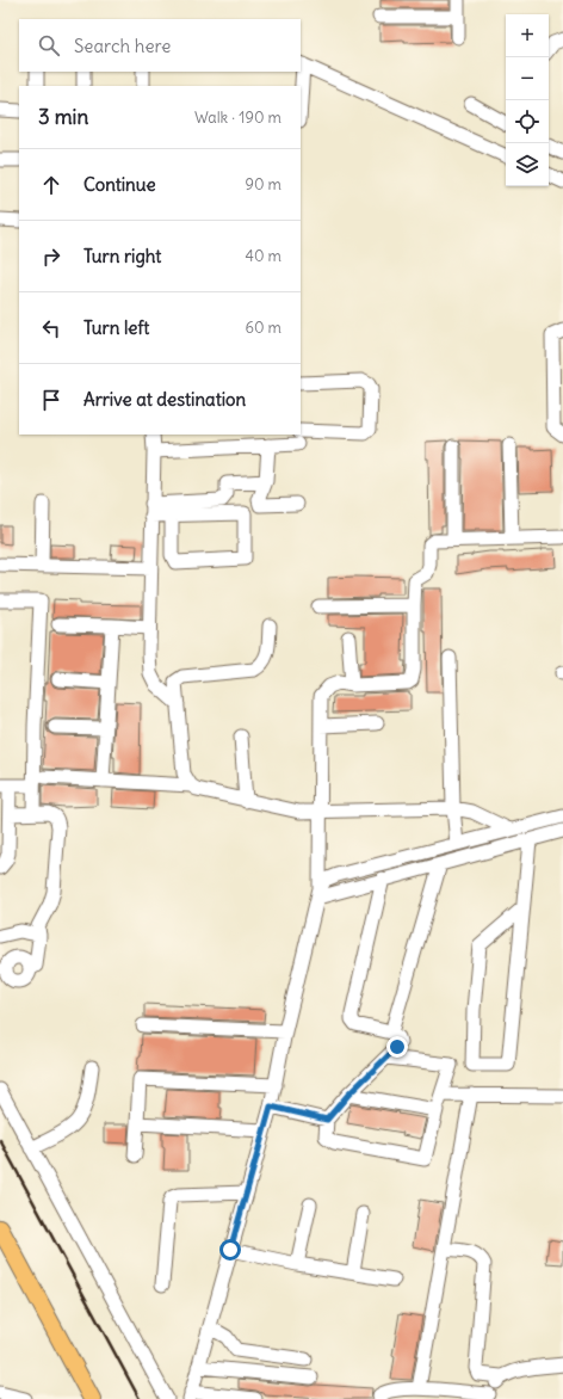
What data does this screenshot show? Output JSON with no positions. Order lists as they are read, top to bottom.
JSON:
{
  "page": {
    "map_buttons": ["+", "−"],
    "search": "Search here",
    "heading": ["3 min", "Walk · 190 m"],
    "list": [
      ["Continue", "90 m"],
      ["Turn right", "40 m"],
      ["Turn left", "60 m"],
      "Arrive at destination"
    ]
  }
}
